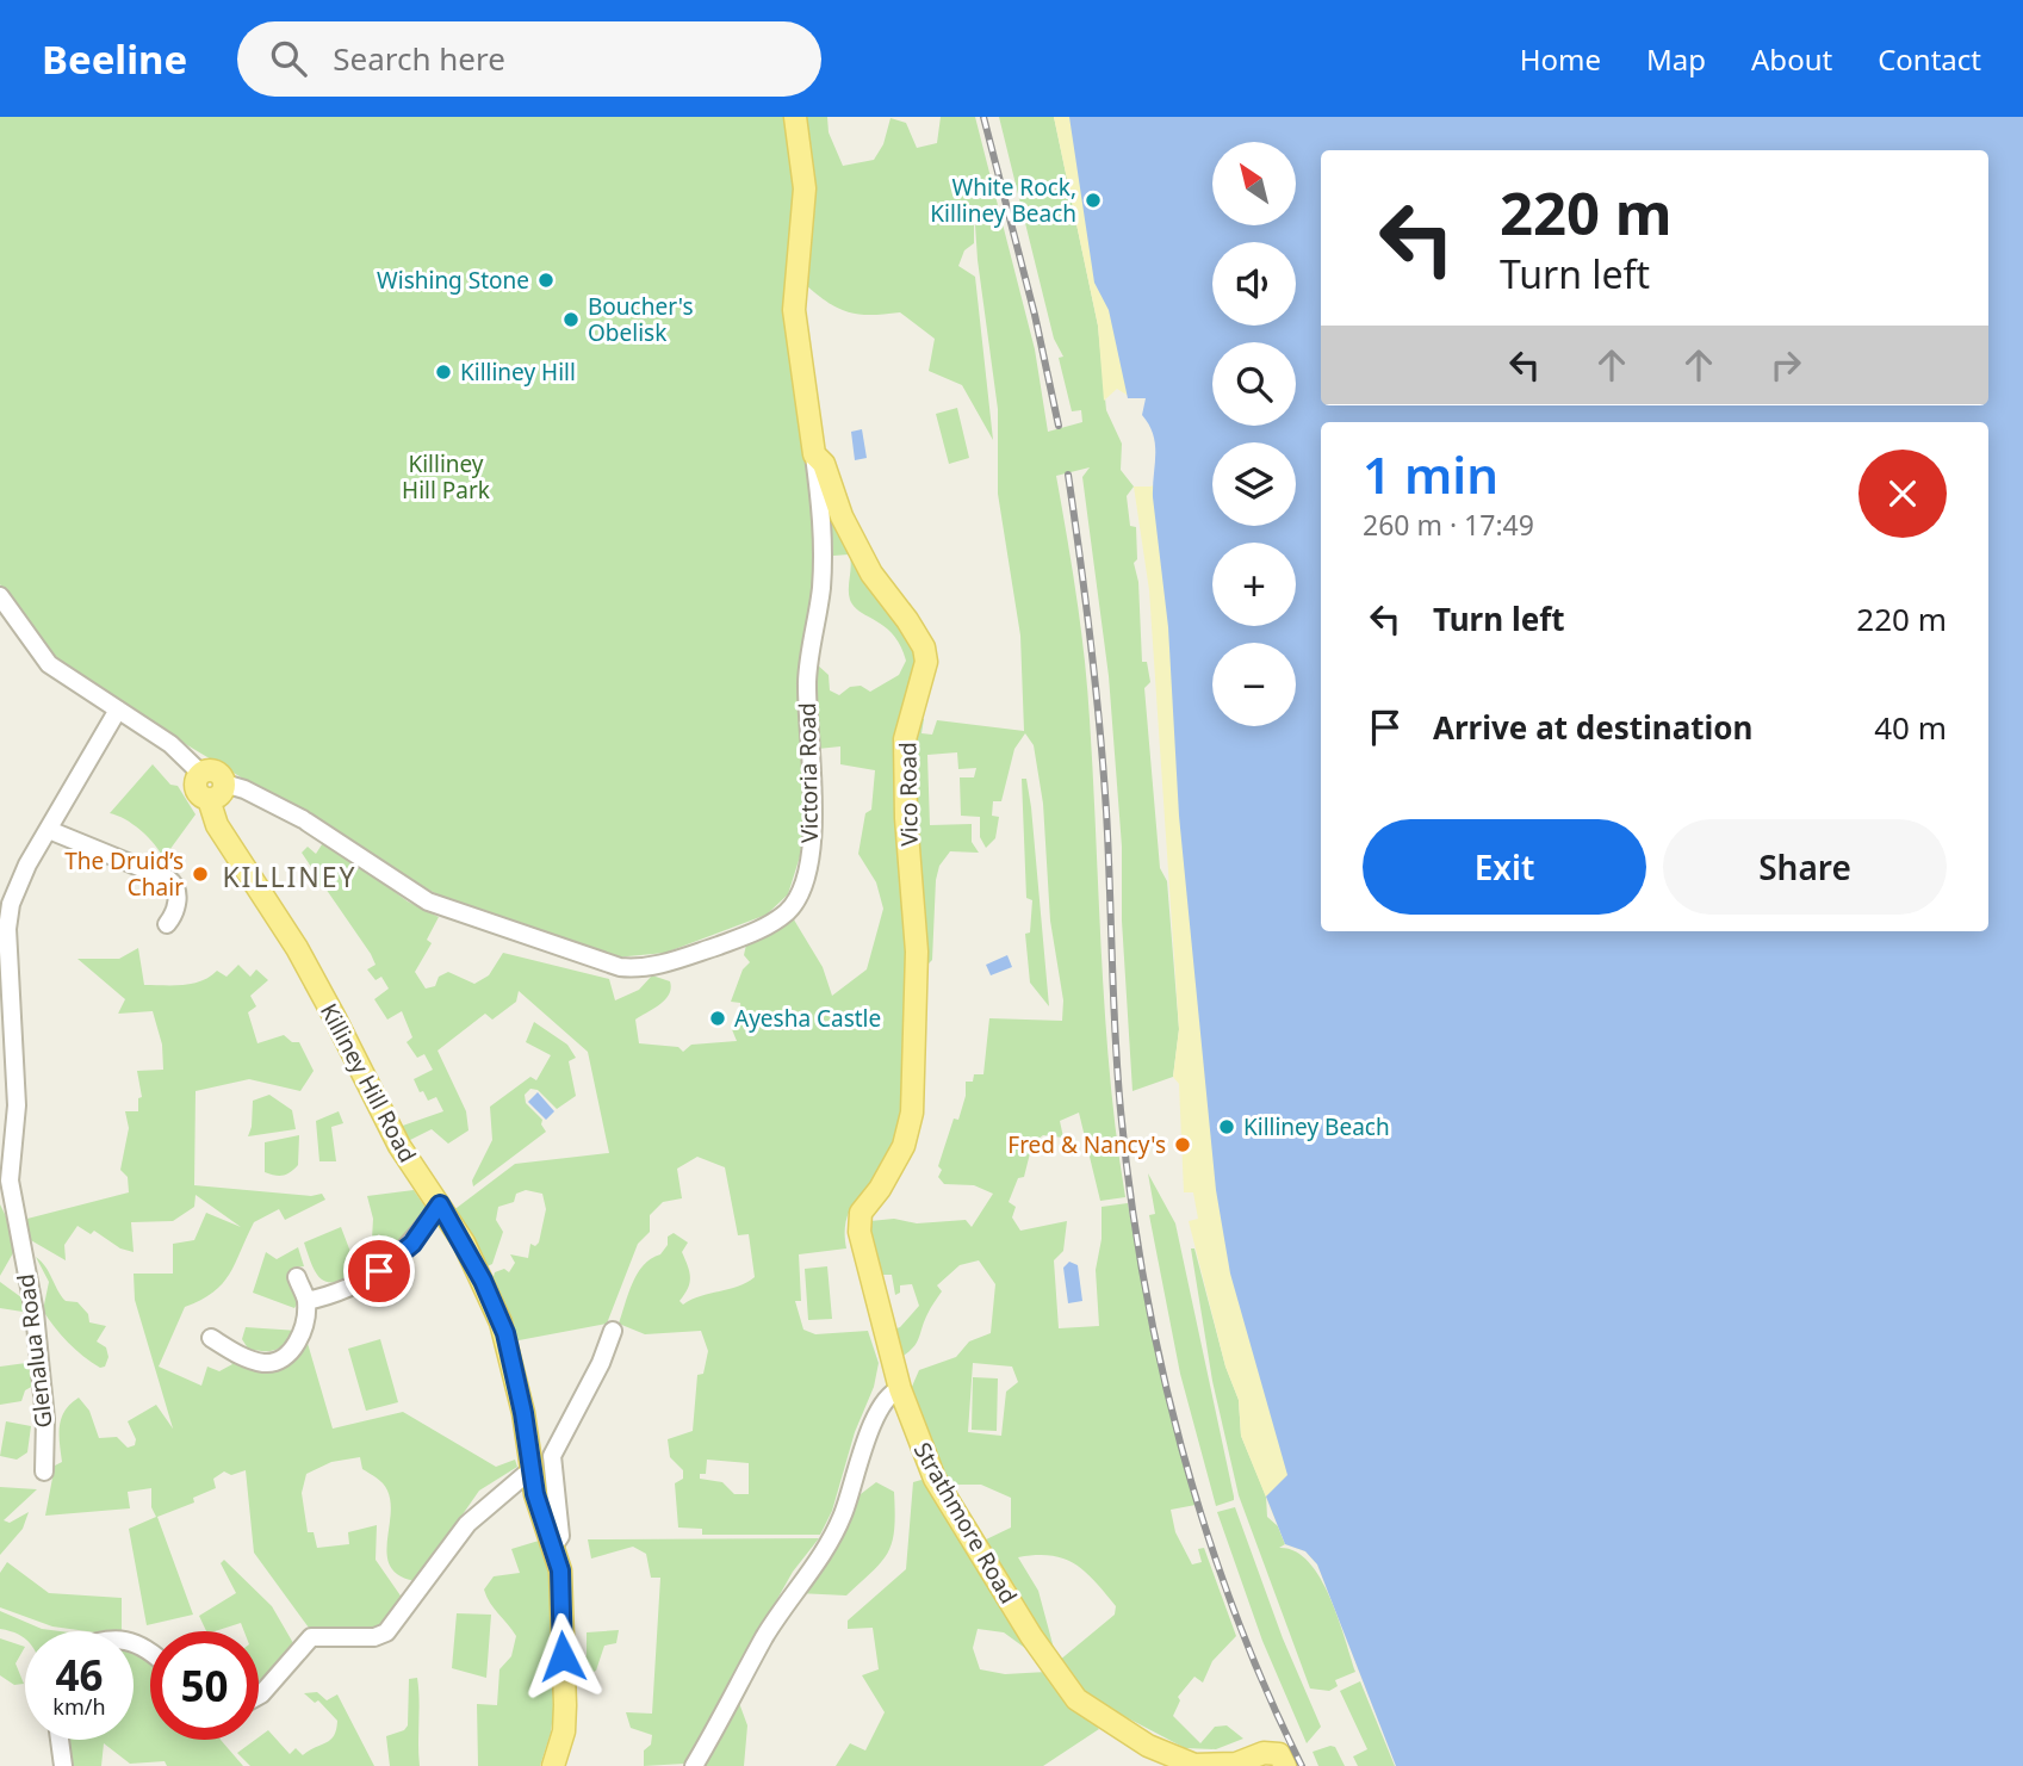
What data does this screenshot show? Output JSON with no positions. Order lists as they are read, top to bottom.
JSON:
{
  "streets": {
    "main road": ["Vico Road", "Killiney Hill Road", "Strathmore Road"],
    "street": ["Victoria Road", "Glenalua Road"]
  },
  "crossings": [
    ["Victoria Road", "Vico Road"],
    ["Victoria Road", "Killiney Hill Road"],
    ["Vico Road", "Strathmore Road"]
  ],
  "districts": ["KILLINEY"],
  "parks": ["Killiney Hill Park"],
  "places": [
    "White Rock, Killiney Beach",
    "Wishing Stone",
    "Boucher's Obelisk",
    "Killiney Hill",
    "The Druid’s Chair",
    "Ayesha Castle",
    "Killiney Beach",
    "Fred & Nancy's"
  ],
  "north": "top left",
  "page": {
    "header": "Beeline",
    "search": "Search here",
    "nav": [
      "Home",
      "Map",
      "About",
      "Contact"
    ],
    "map_buttons": ["+", "−"],
    "turn": ["220 m", "Turn left"],
    "heading": ["1 min", "260 m · 17:49"],
    "list": [
      {
        "name": "Turn left",
        "value": "220 m"
      },
      {
        "name": "Arrive at destination",
        "value": "40 m"
      }
    ],
    "buttons": ["Exit", "Share"],
    "speed": "46 km/h",
    "limit": "50"
  }
}
